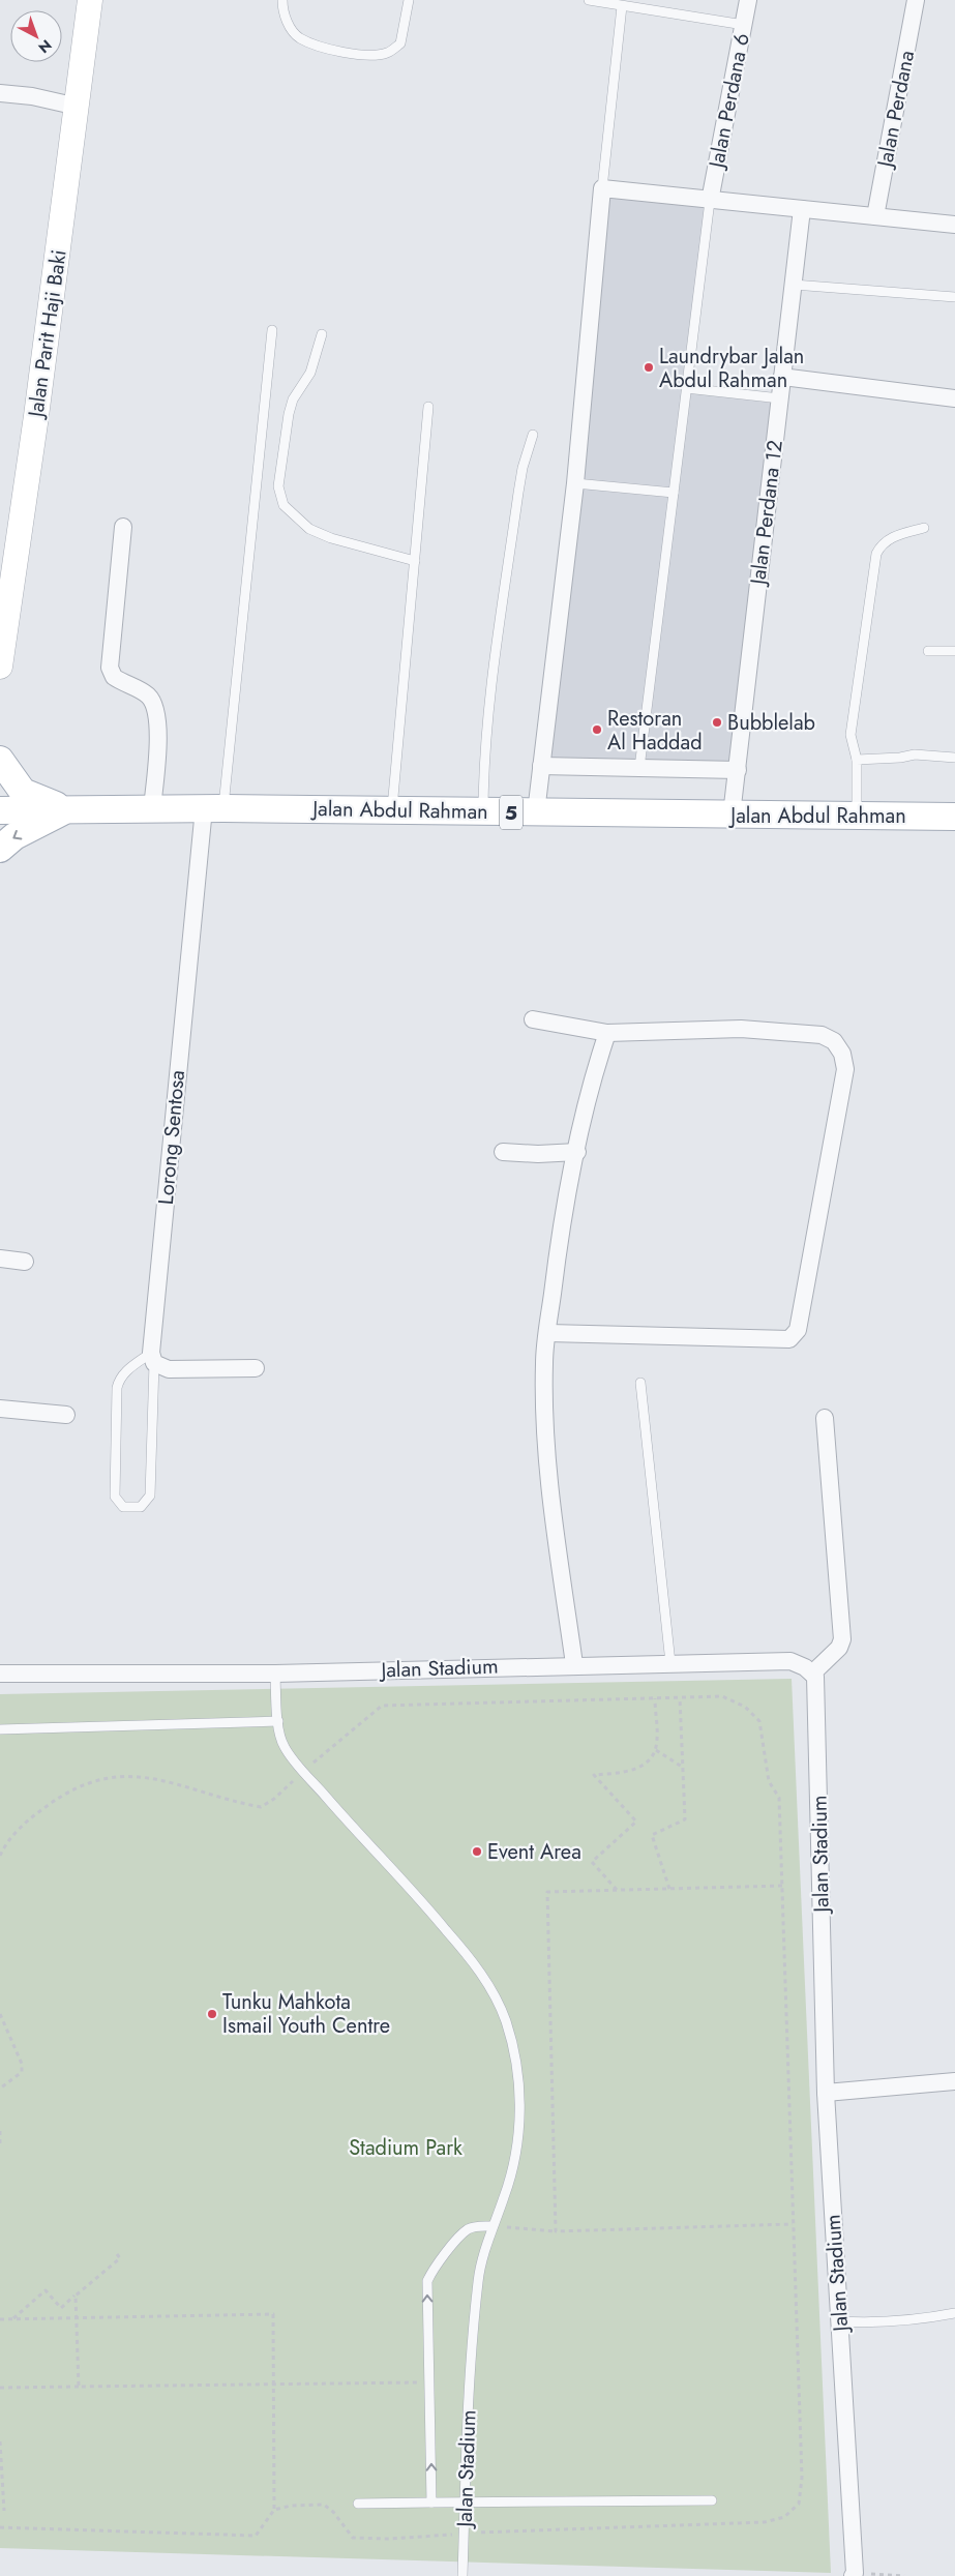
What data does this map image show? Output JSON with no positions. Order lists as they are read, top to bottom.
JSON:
{
  "streets": {
    "main road": ["Jalan Abdul Rahman", "5"],
    "street": [
      "Jalan Perdana 6",
      "Jalan Perdana",
      "Jalan Parit Haji Baki",
      "Jalan Perdana 12",
      "Lorong Sentosa",
      "Jalan Stadium"
    ]
  },
  "crossings": [
    ["Jalan Perdana 12", "Jalan Abdul Rahman"],
    ["Jalan Abdul Rahman", "Lorong Sentosa"]
  ],
  "parks": ["Stadium Park"],
  "places": [
    "Laundrybar Jalan Abdul Rahman",
    "Bubblelab",
    "Restoran Al Haddad",
    "Event Area",
    "Tunku Mahkota Ismail Youth Centre"
  ],
  "north": "bottom right"
}
